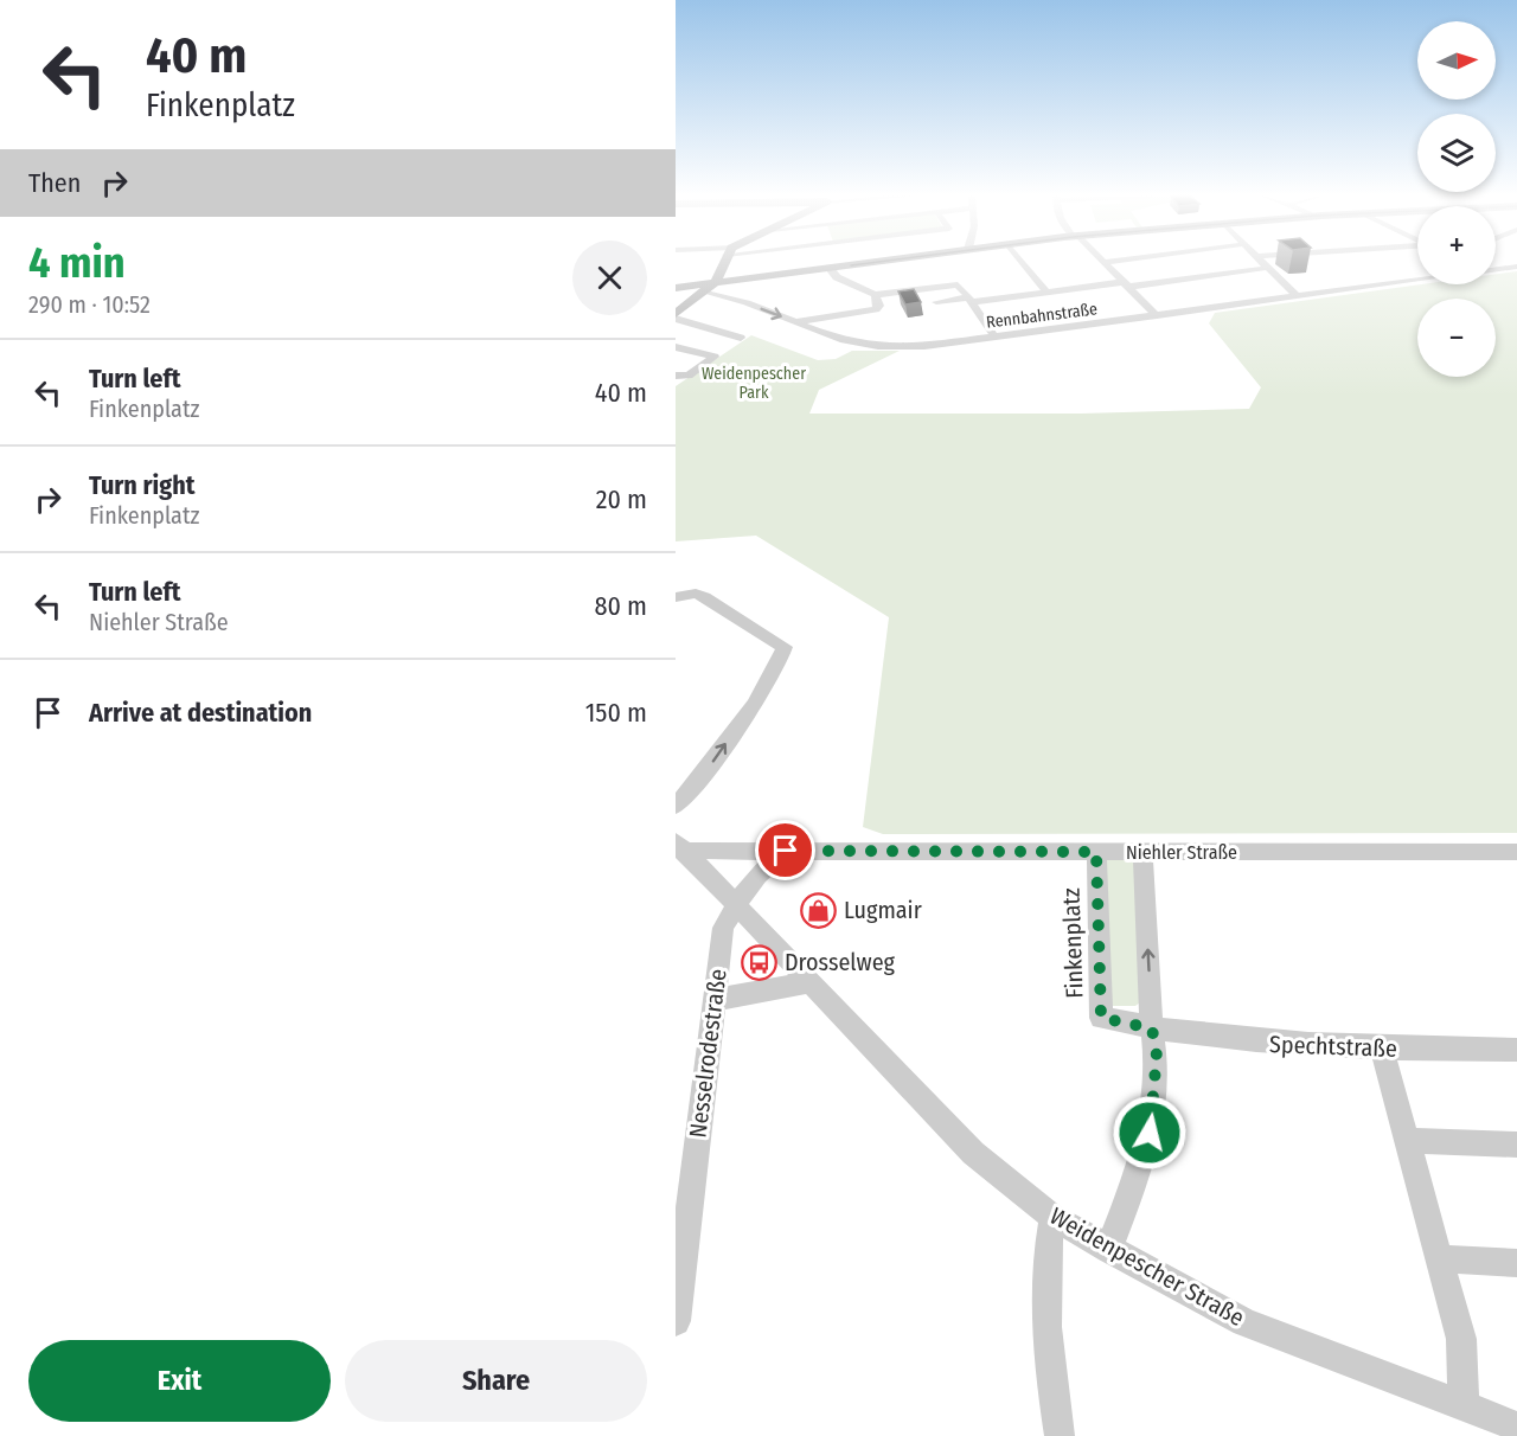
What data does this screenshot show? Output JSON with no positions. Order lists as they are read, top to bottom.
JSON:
{
  "streets": {
    "street": [
      "Rennbahnstraße",
      "Niehler Straße",
      "Finkenplatz",
      "Spechtstraße",
      "Nesselrodestraße",
      "Weidenpescher Straße"
    ]
  },
  "crossings": [
    ["Niehler Straße", "Finkenplatz"],
    ["Niehler Straße", "Nesselrodestraße"],
    ["Niehler Straße", "Weidenpescher Straße"],
    ["Finkenplatz", "Spechtstraße"],
    ["Nesselrodestraße", "Weidenpescher Straße"]
  ],
  "parks": ["Weidenpescher Park"],
  "places": {
    "shop": ["Lugmair"],
    "bus stop": ["Drosselweg"]
  },
  "north": "right",
  "page": {
    "turn": ["40 m", "Finkenplatz"],
    "map_buttons": ["+", "−"],
    "then": "Then",
    "heading": ["4 min", "290 m · 10:52"],
    "list": [
      {
        "name": "Turn left",
        "note": "Finkenplatz",
        "value": "40 m"
      },
      {
        "name": "Turn right",
        "note": "Finkenplatz",
        "value": "20 m"
      },
      {
        "name": "Turn left",
        "note": "Niehler Straße",
        "value": "80 m"
      },
      {
        "name": "Arrive at destination",
        "value": "150 m"
      }
    ],
    "buttons": ["Exit", "Share"]
  }
}
